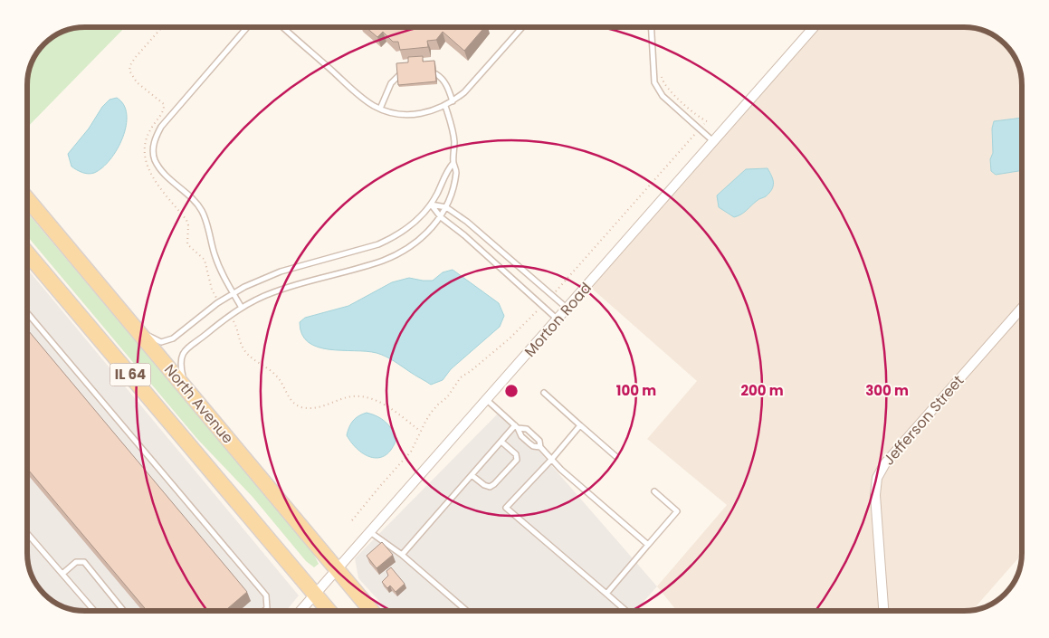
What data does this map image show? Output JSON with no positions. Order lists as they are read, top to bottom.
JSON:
{
  "streets": {
    "main road": ["IL 64", "North Avenue"],
    "street": ["Morton Road", "Jefferson Street"]
  },
  "crossings": [
    ["Morton Road", "IL 64"],
    ["Morton Road", "North Avenue"]
  ],
  "rings": ["100 m", "200 m", "300 m"]
}
